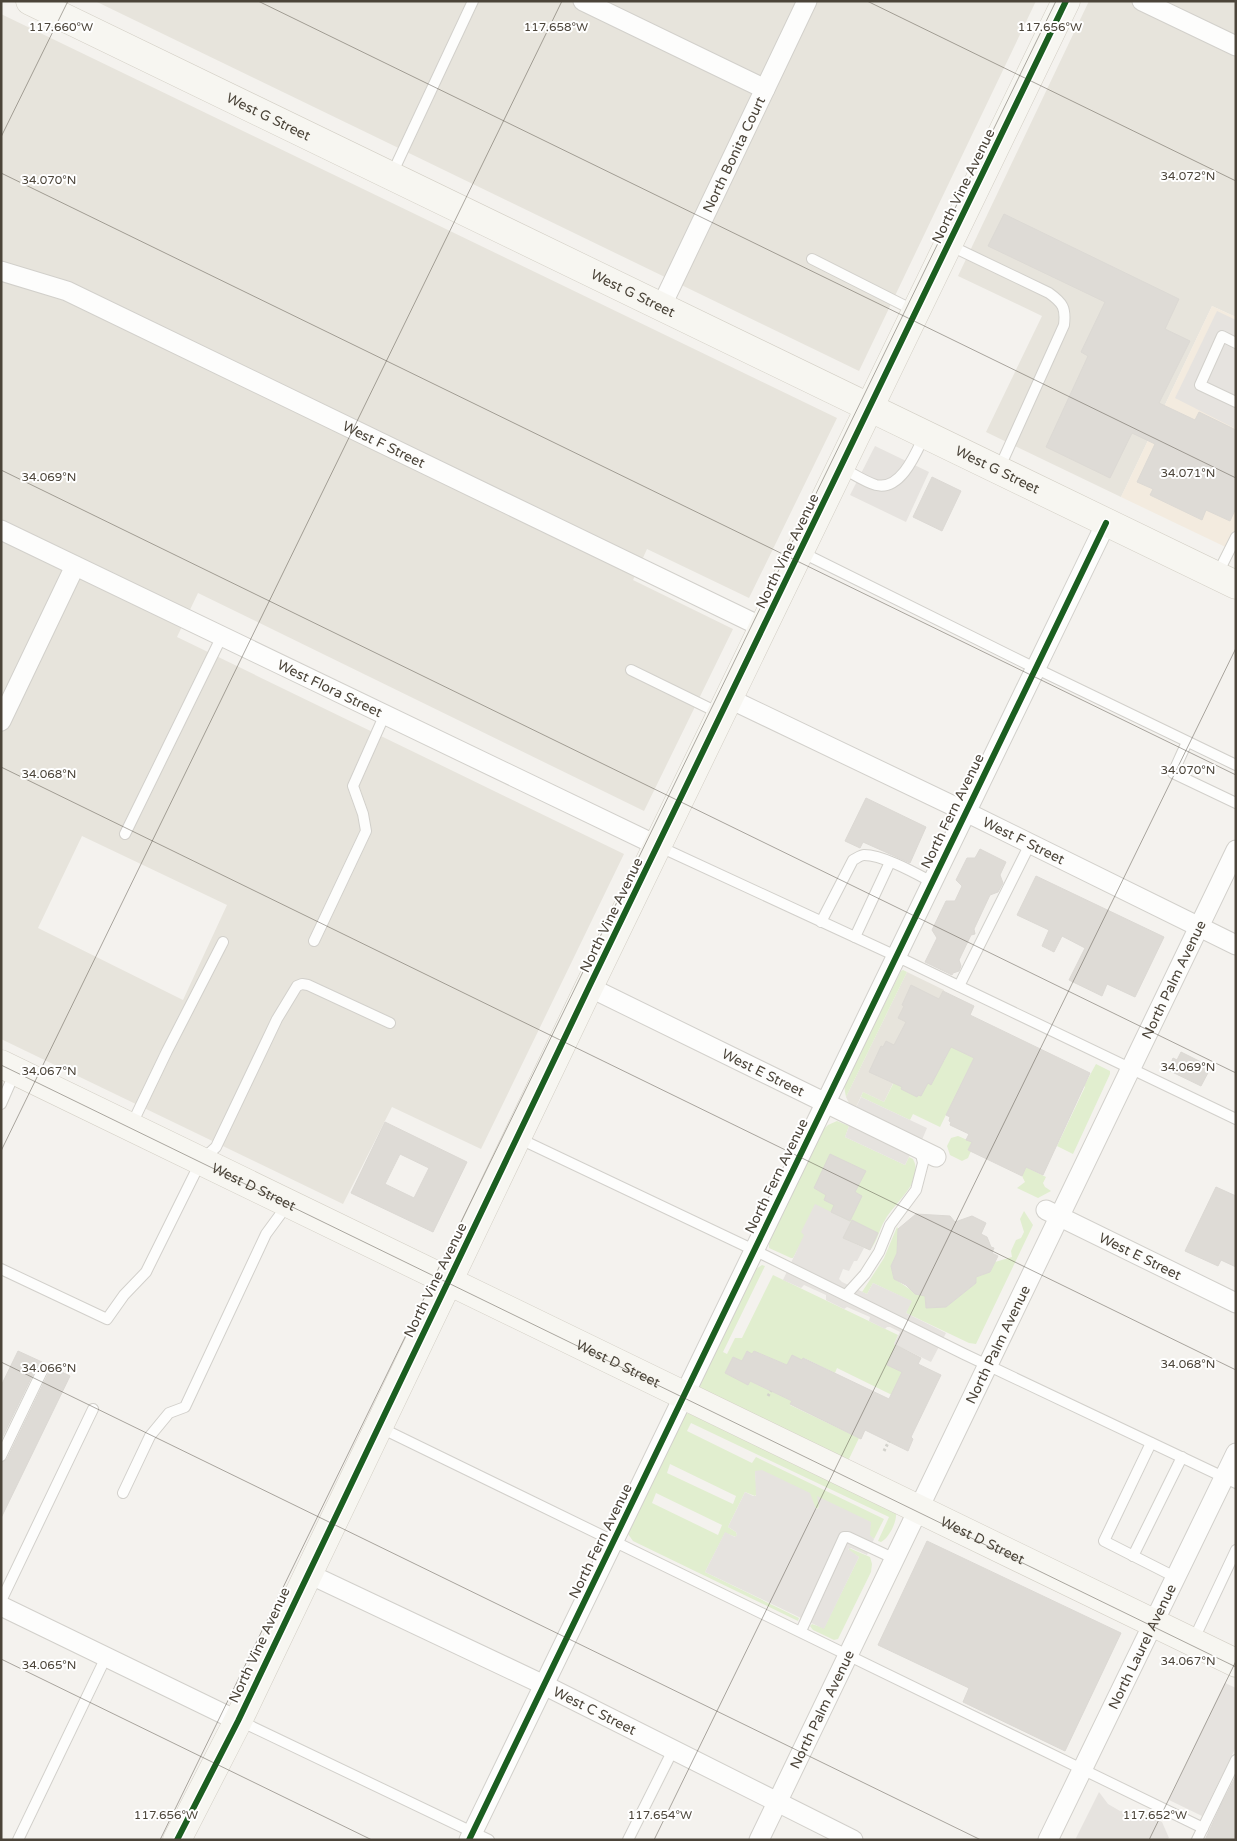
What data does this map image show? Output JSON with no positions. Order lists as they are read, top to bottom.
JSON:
{
  "streets": {
    "street": [
      "West G Street",
      "North Bonita Court",
      "North Vine Avenue",
      "West F Street",
      "West Flora Street",
      "North Fern Avenue",
      "North Palm Avenue",
      "West E Street",
      "West D Street",
      "North Laurel Avenue",
      "West C Street"
    ]
  },
  "crossings": [
    ["West G Street", "North Bonita Court"],
    ["West G Street", "North Vine Avenue"],
    ["West G Street", "North Fern Avenue"],
    ["North Vine Avenue", "West F Street"],
    ["North Vine Avenue", "West Flora Street"],
    ["North Vine Avenue", "West E Street"],
    ["North Vine Avenue", "West D Street"],
    ["North Vine Avenue", "West C Street"],
    ["West F Street", "North Fern Avenue"],
    ["West F Street", "North Palm Avenue"],
    ["North Fern Avenue", "West E Street"],
    ["North Fern Avenue", "West D Street"],
    ["North Fern Avenue", "West C Street"],
    ["North Palm Avenue", "West E Street"],
    ["North Palm Avenue", "West D Street"],
    ["North Palm Avenue", "West C Street"],
    ["West D Street", "North Laurel Avenue"]
  ],
  "coordinates": [
    "117.660°W",
    "117.658°W",
    "117.656°W",
    "34.072°N",
    "34.070°N",
    "34.071°N",
    "34.069°N",
    "34.068°N",
    "34.067°N",
    "34.066°N",
    "34.065°N",
    "117.654°W",
    "117.652°W"
  ]
}
